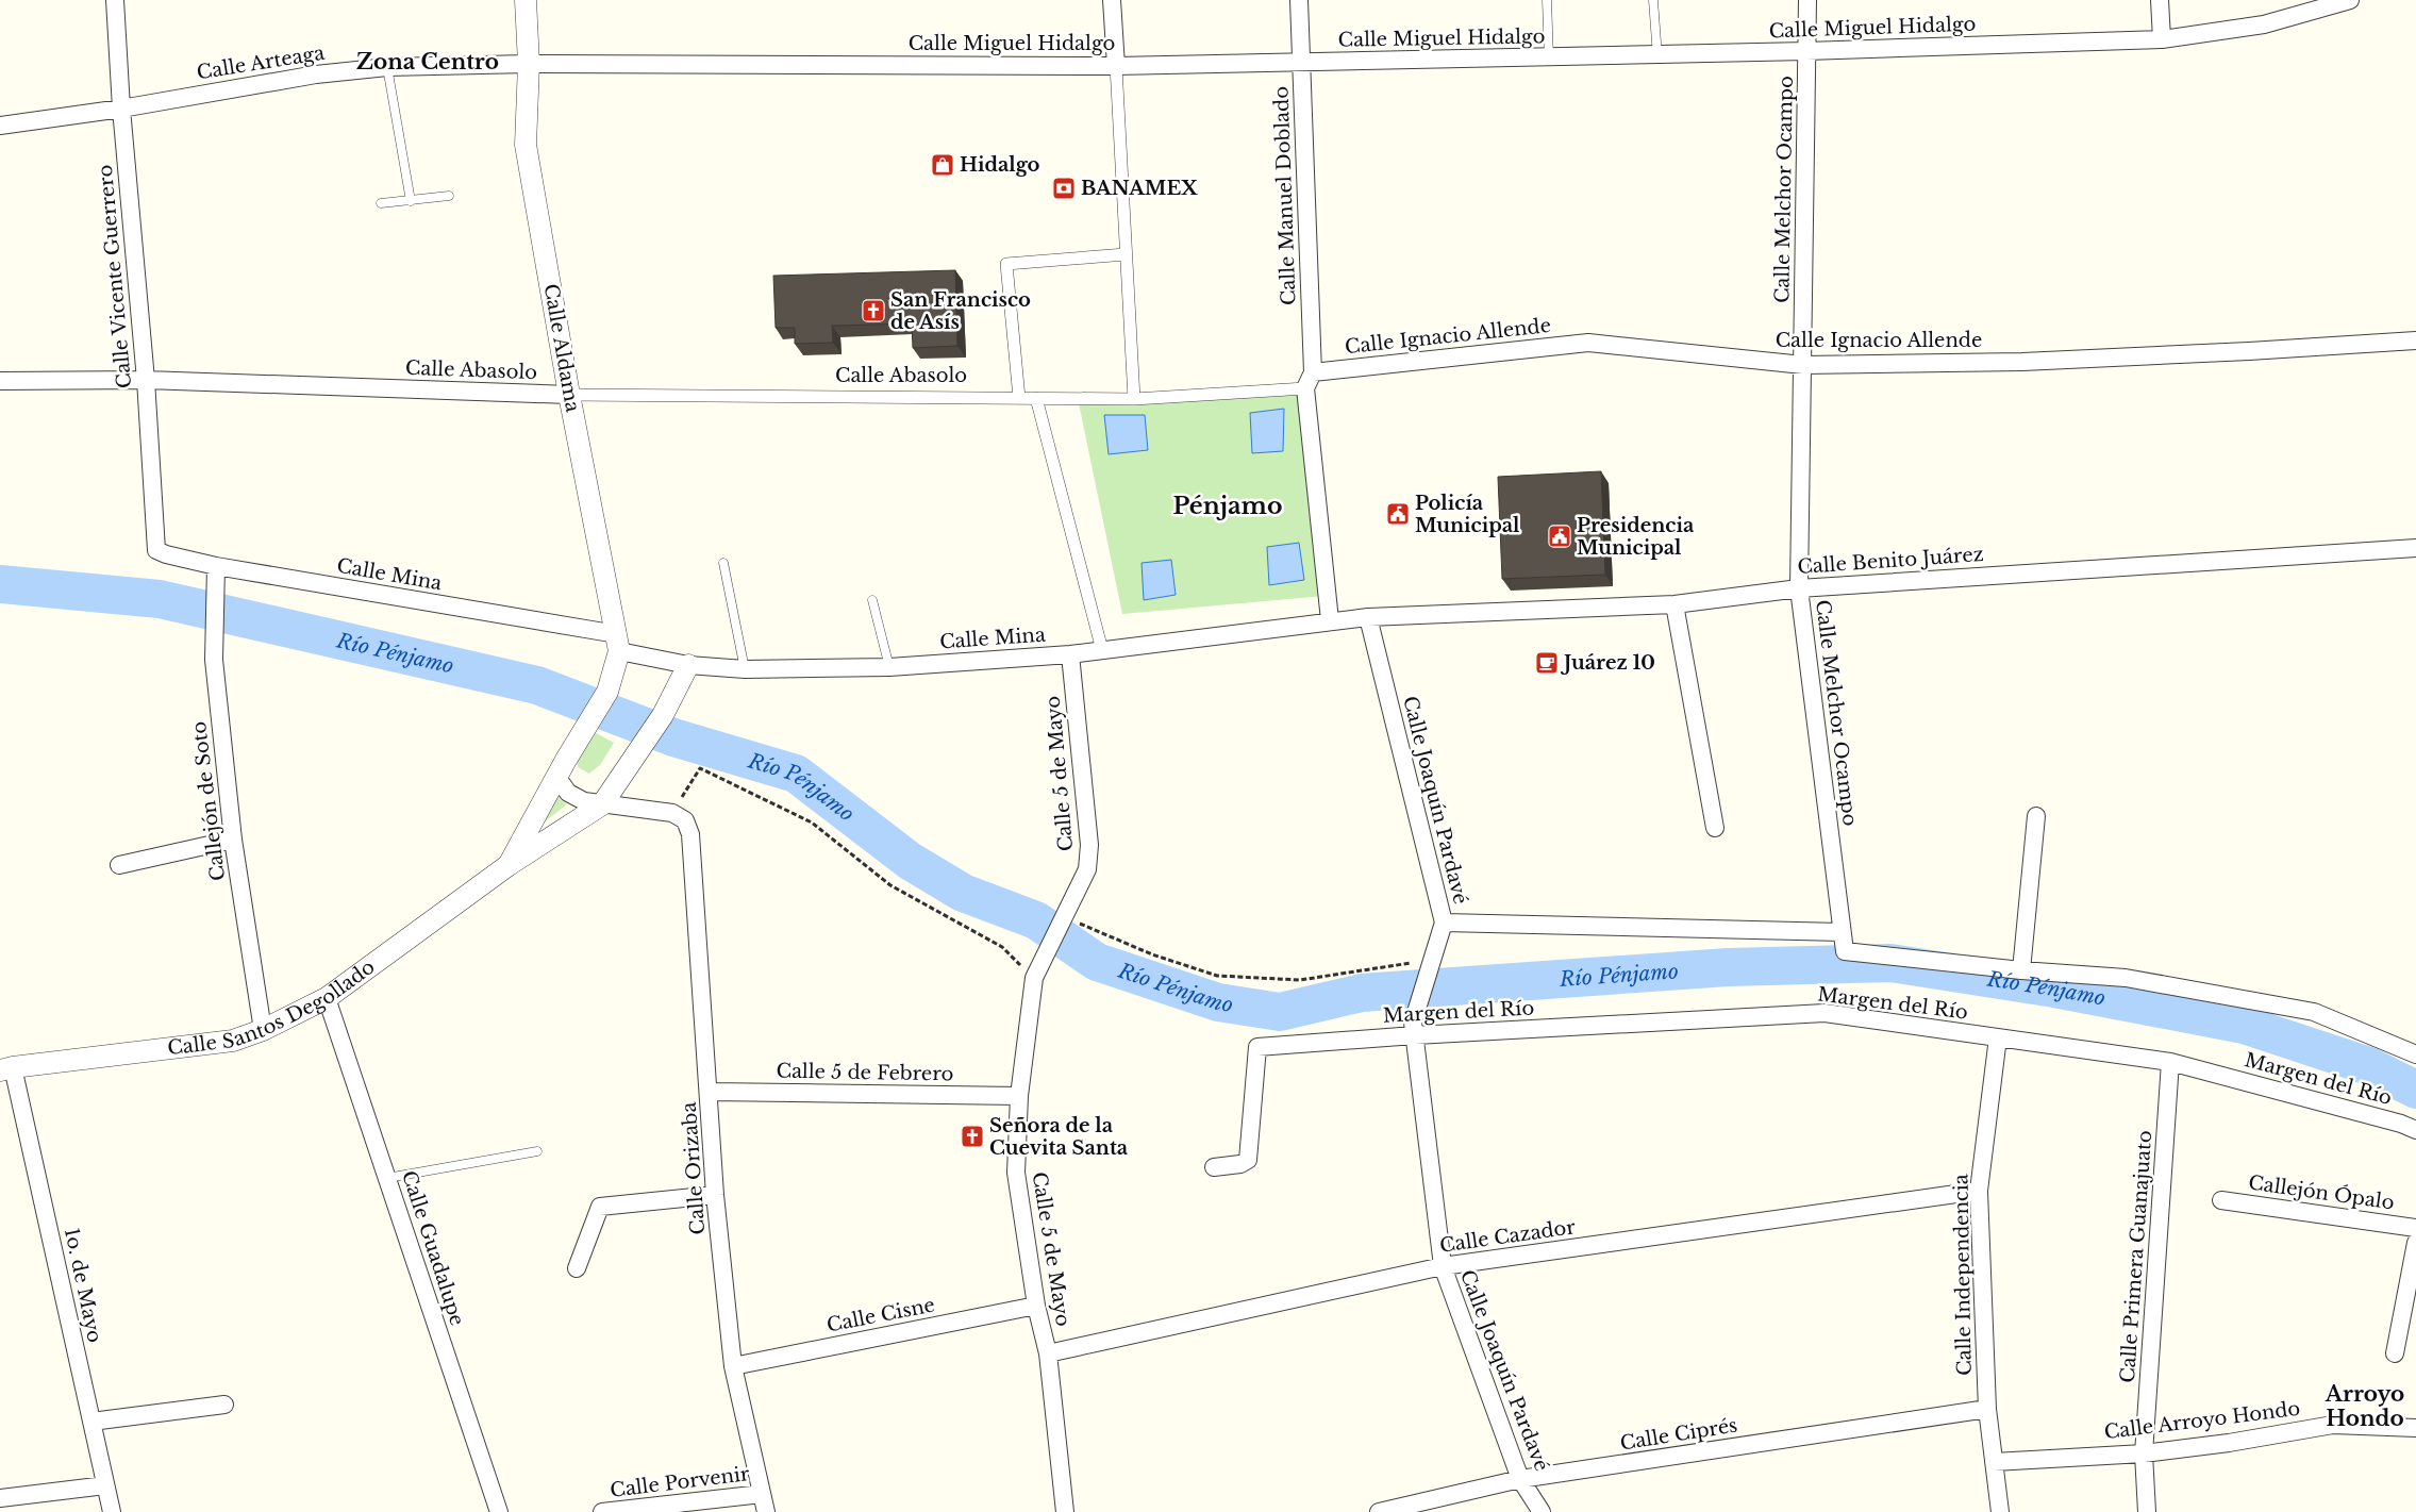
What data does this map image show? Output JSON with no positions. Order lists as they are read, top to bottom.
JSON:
{
  "streets": {
    "street": [
      "Calle Miguel Hidalgo",
      "Calle Arteaga",
      "Calle Melchor Ocampo",
      "Calle Manuel Doblado",
      "Calle Vicente Guerrero",
      "Calle Ignacio Allende",
      "Calle Aldama",
      "Calle Abasolo",
      "Calle Benito Juárez",
      "Calle Mina",
      "Calle 5 de Mayo",
      "Calle Joaquín Pardavé",
      "Callejón de Soto",
      "Margen del Río",
      "Calle Santos Degollado",
      "Calle 5 de Febrero",
      "Calle Orizaba",
      "Callejón Ópalo",
      "Calle Cazador",
      "Calle Guadalupe",
      "Calle Primera Guanajuato",
      "Calle Independencia",
      "1o. de Mayo",
      "Calle Cisne",
      "Calle Arroyo Hondo",
      "Calle Ciprés",
      "Calle Porvenir"
    ]
  },
  "crossings": [
    ["Calle Miguel Hidalgo", "Calle Arteaga"],
    ["Calle Miguel Hidalgo", "Calle Melchor Ocampo"],
    ["Calle Miguel Hidalgo", "Calle Manuel Doblado"],
    ["Calle Miguel Hidalgo", "Calle Aldama"],
    ["Calle Arteaga", "Calle Vicente Guerrero"],
    ["Calle Arteaga", "Calle Aldama"],
    ["Calle Melchor Ocampo", "Calle Ignacio Allende"],
    ["Calle Melchor Ocampo", "Calle Benito Juárez"],
    ["Calle Manuel Doblado", "Calle Ignacio Allende"],
    ["Calle Manuel Doblado", "Calle Abasolo"],
    ["Calle Manuel Doblado", "Calle Mina"],
    ["Calle Vicente Guerrero", "Calle Abasolo"],
    ["Calle Vicente Guerrero", "Calle Mina"],
    ["Calle Ignacio Allende", "Calle Abasolo"],
    ["Calle Aldama", "Calle Abasolo"],
    ["Calle Aldama", "Calle Mina"],
    ["Calle Aldama", "Calle Santos Degollado"],
    ["Calle Benito Juárez", "Calle Mina"],
    ["Calle Benito Juárez", "Calle Joaquín Pardavé"],
    ["Calle Mina", "Calle 5 de Mayo"],
    ["Calle Mina", "Calle Joaquín Pardavé"],
    ["Calle Mina", "Callejón de Soto"],
    ["Calle Mina", "Calle Santos Degollado"],
    ["Calle 5 de Mayo", "Calle 5 de Febrero"],
    ["Calle 5 de Mayo", "Calle Cazador"],
    ["Calle 5 de Mayo", "Calle Cisne"],
    ["Calle Joaquín Pardavé", "Margen del Río"],
    ["Calle Joaquín Pardavé", "Calle Cazador"],
    ["Calle Joaquín Pardavé", "Calle Ciprés"],
    ["Callejón de Soto", "Calle Santos Degollado"],
    ["Margen del Río", "Calle Primera Guanajuato"],
    ["Margen del Río", "Calle Independencia"],
    ["Calle Santos Degollado", "Calle Guadalupe"],
    ["Calle Santos Degollado", "1o. de Mayo"],
    ["Calle 5 de Febrero", "Calle Orizaba"],
    ["Calle Orizaba", "Calle Cisne"],
    ["Calle Orizaba", "Calle Porvenir"],
    ["Calle Cazador", "Calle Independencia"],
    ["Calle Primera Guanajuato", "Calle Arroyo Hondo"],
    ["Calle Independencia", "Calle Arroyo Hondo"],
    ["Calle Independencia", "Calle Ciprés"]
  ],
  "districts": ["Zona Centro", "Pénjamo", "Arroyo Hondo"],
  "water": ["Río Pénjamo"],
  "places": {
    "shop": ["Hidalgo"],
    "bank": ["BANAMEX"],
    "church": ["San Francisco de Asís", "Señora de la Cuevita Santa"],
    "public building": ["Policía Municipal", "Presidencia Municipal"],
    "cafe": ["Juárez 10"]
  }
}
